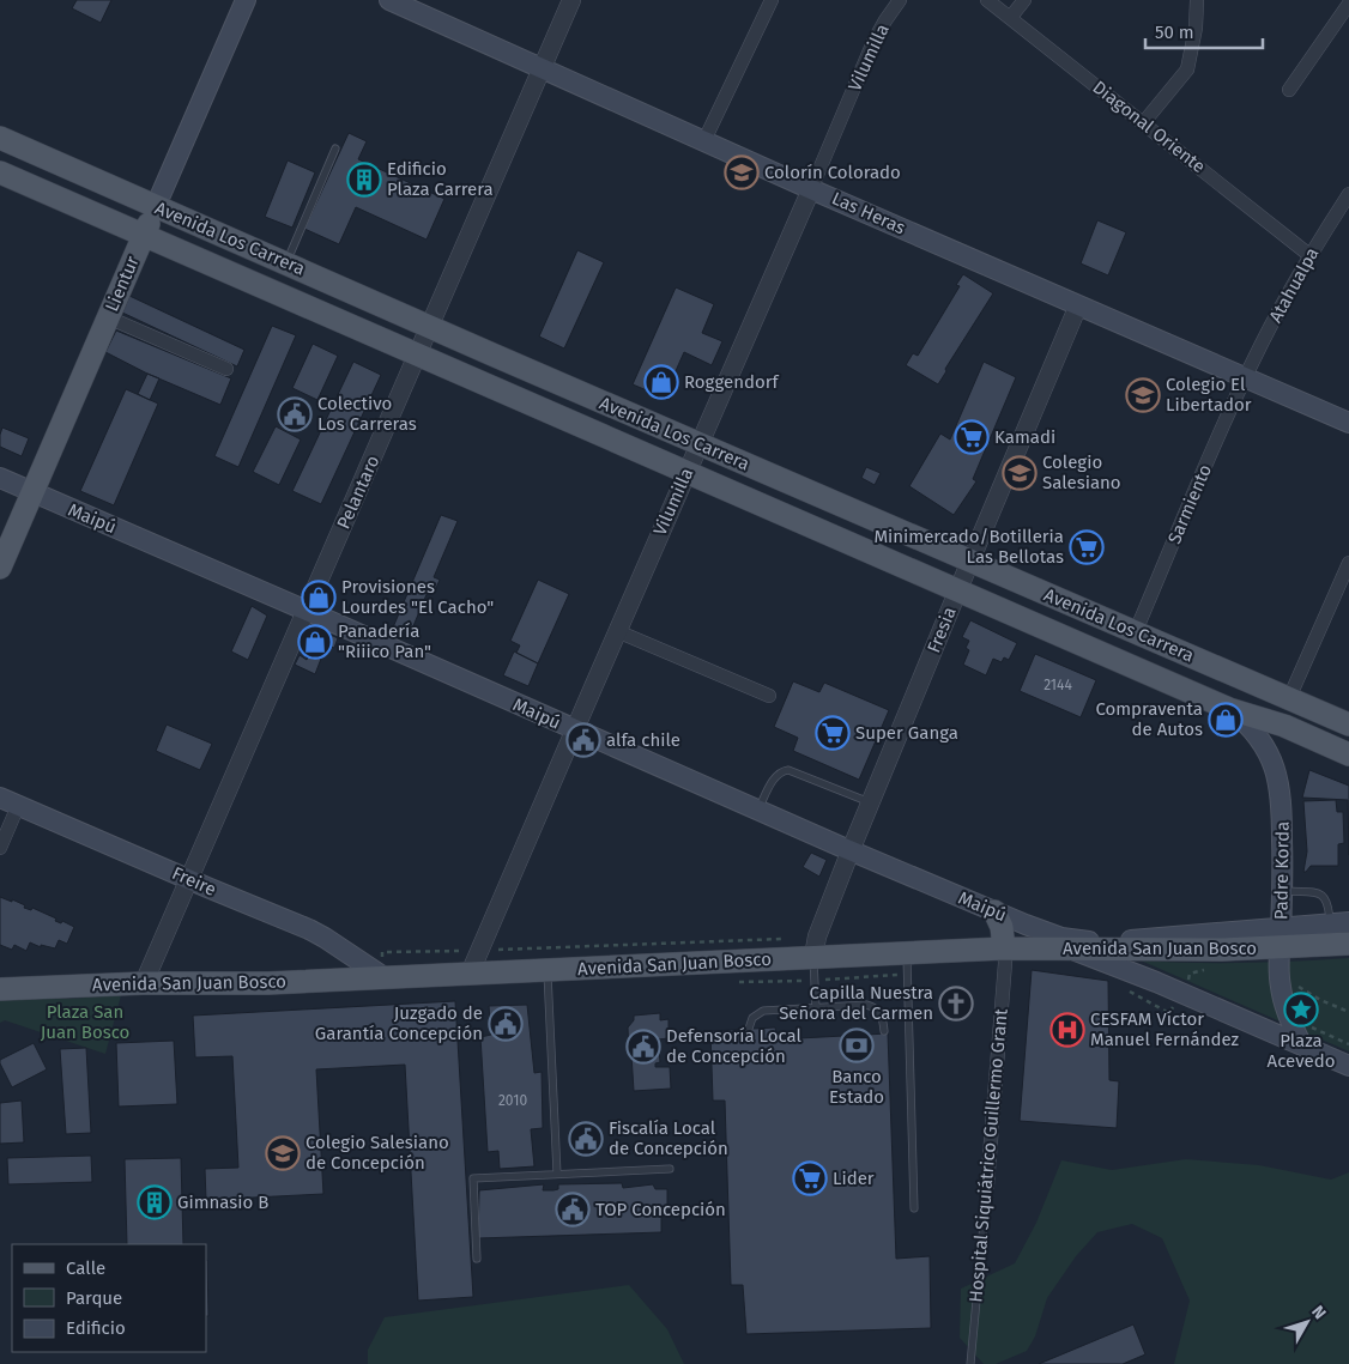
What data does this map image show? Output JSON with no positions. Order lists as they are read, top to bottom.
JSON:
{
  "streets": {
    "main road": [
      "Las Heras",
      "Avenida Los Carrera",
      "Lientur",
      "Maipú",
      "Padre Korda",
      "Freire",
      "Avenida San Juan Bosco"
    ],
    "street": [
      "Vilumilla",
      "Diagonal Oriente",
      "Atahualpa",
      "Pelantaro",
      "Sarmiento",
      "Fresia",
      "Hospital Siquiátrico Guillermo Grant"
    ]
  },
  "crossings": [
    ["Vilumilla", "Las Heras"],
    ["Vilumilla", "Avenida Los Carrera"],
    ["Vilumilla", "Maipú"],
    ["Vilumilla", "Avenida San Juan Bosco"],
    ["Diagonal Oriente", "Atahualpa"],
    ["Las Heras", "Atahualpa"],
    ["Las Heras", "Pelantaro"],
    ["Las Heras", "Sarmiento"],
    ["Las Heras", "Fresia"],
    ["Avenida Los Carrera", "Lientur"],
    ["Avenida Los Carrera", "Pelantaro"],
    ["Avenida Los Carrera", "Sarmiento"],
    ["Avenida Los Carrera", "Fresia"],
    ["Avenida Los Carrera", "Padre Korda"],
    ["Lientur", "Maipú"],
    ["Atahualpa", "Sarmiento"],
    ["Pelantaro", "Maipú"],
    ["Pelantaro", "Freire"],
    ["Pelantaro", "Avenida San Juan Bosco"],
    ["Maipú", "Fresia"],
    ["Maipú", "Padre Korda"],
    ["Maipú", "Avenida San Juan Bosco"],
    ["Fresia", "Avenida San Juan Bosco"],
    ["Padre Korda", "Avenida San Juan Bosco"],
    ["Freire", "Avenida San Juan Bosco"],
    ["Avenida San Juan Bosco", "Hospital Siquiátrico Guillermo Grant"]
  ],
  "parks": ["Plaza San Juan Bosco"],
  "places": {
    "school or university": [
      "Colorín Colorado",
      "Colegio El Libertador",
      "Colegio Salesiano",
      "Colegio Salesiano de Concepción"
    ],
    "building": ["Edificio Plaza Carrera", "Gimnasio B"],
    "shop": [
      "Roggendorf",
      "Provisiones Lourdes \"El Cacho\"",
      "Panadería \"Riiico Pan\"",
      "Compraventa de Autos"
    ],
    "public building": [
      "Colectivo Los Carreras",
      "alfa chile",
      "Juzgado de Garantía Concepción",
      "Defensoría Local de Concepción",
      "Fiscalía Local de Concepción",
      "TOP Concepción"
    ],
    "supermarket": [
      "Kamadi",
      "Minimercado/Botilleria Las Bellotas",
      "Super Ganga",
      "Lider"
    ],
    "church": ["Capilla Nuestra Señora del Carmen"],
    "place": ["Plaza Acevedo"],
    "hospital": ["CESFAM Víctor Manuel Fernández"],
    "bank": ["Banco Estado"]
  },
  "house_numbers": ["2144", "2010"],
  "legend": ["Calle", "Parque", "Edificio"],
  "scale_bar": "50 m",
  "north": "top right"
}
